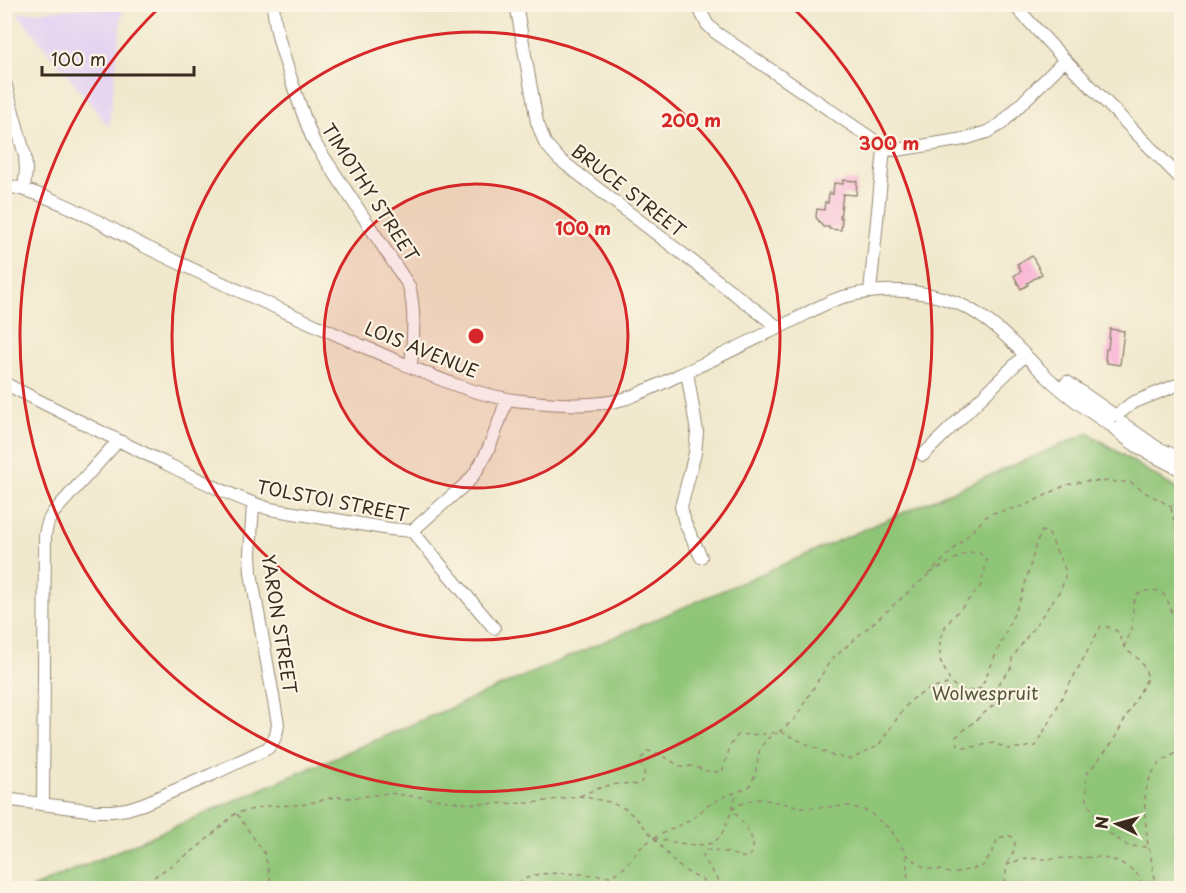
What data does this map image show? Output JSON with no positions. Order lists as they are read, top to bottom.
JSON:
{
  "streets": {
    "street": [
      "BRUCE STREET",
      "TIMOTHY STREET",
      "LOIS AVENUE",
      "TOLSTOI STREET",
      "YARON STREET"
    ]
  },
  "crossings": [
    ["BRUCE STREET", "LOIS AVENUE"],
    ["TIMOTHY STREET", "LOIS AVENUE"],
    ["TOLSTOI STREET", "YARON STREET"]
  ],
  "parks": ["Wolwespruit"],
  "scale_bar": "100 m",
  "north": "left",
  "rings": ["200 m", "300 m", "100 m"]
}
